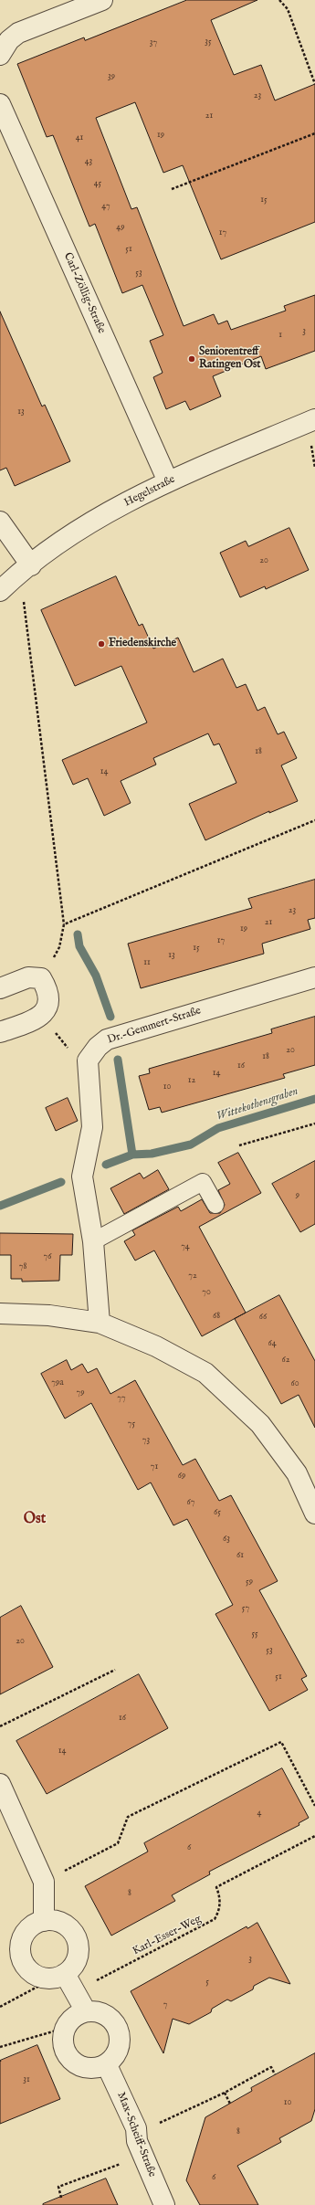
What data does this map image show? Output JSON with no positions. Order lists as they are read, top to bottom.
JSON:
{
  "streets": {
    "street": [
      "Carl-Zöllig-Straße",
      "Hegelstraße",
      "Dr.-Gemmert-Straße",
      "Max-Scheiff-Straße"
    ],
    "path": ["Karl-Esser-Weg"]
  },
  "crossings": [
    ["Carl-Zöllig-Straße", "Hegelstraße"]
  ],
  "districts": ["Ost"],
  "water": ["Wittekothensgraben"],
  "places": ["Seniorentreff Ratingen Ost", "Friedenskirche"],
  "house_numbers": [
    "35",
    "37",
    "39",
    "23",
    "21",
    "19",
    "41",
    "43",
    "45",
    "15",
    "47",
    "49",
    "17",
    "51",
    "53",
    "3",
    "1",
    "13",
    "20",
    "18",
    "14",
    "23",
    "21",
    "19",
    "17",
    "15",
    "13",
    "11",
    "20",
    "18",
    "16",
    "14",
    "12",
    "10",
    "9",
    "74",
    "76",
    "78",
    "72",
    "70",
    "68",
    "66",
    "64",
    "62",
    "79a",
    "60",
    "79",
    "77",
    "75",
    "73",
    "71",
    "69",
    "67",
    "65",
    "63",
    "61",
    "59",
    "57",
    "55",
    "20",
    "53",
    "51",
    "16",
    "14",
    "4",
    "6",
    "8",
    "3",
    "5",
    "7",
    "31",
    "10",
    "8",
    "6"
  ]
}
